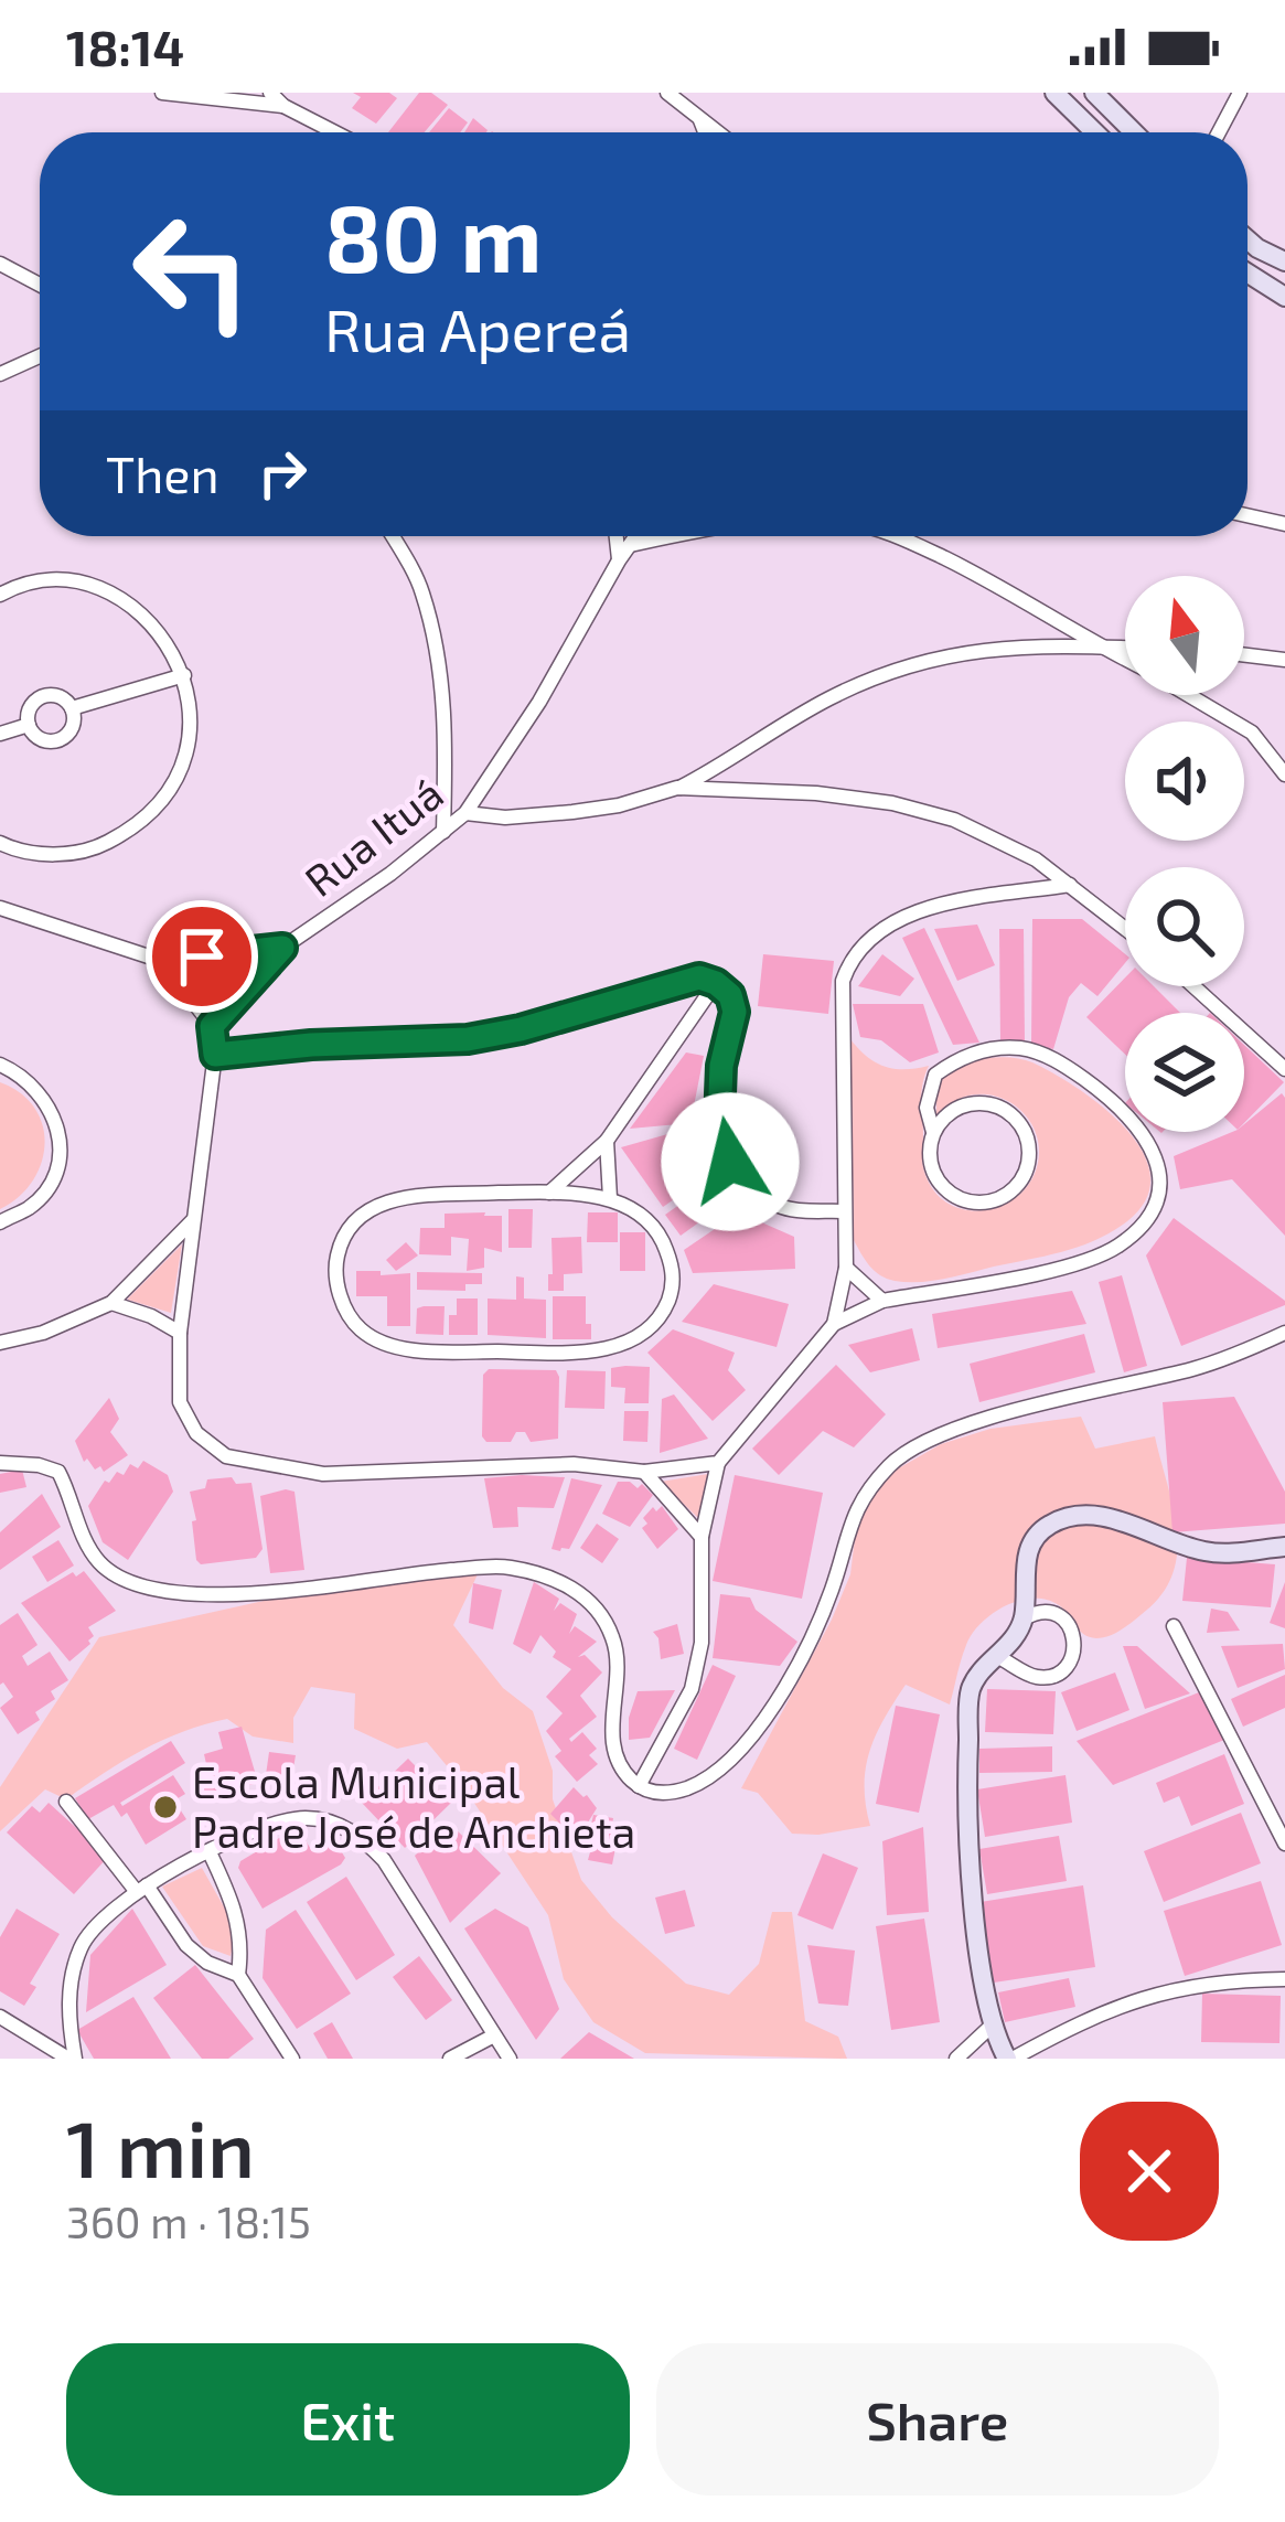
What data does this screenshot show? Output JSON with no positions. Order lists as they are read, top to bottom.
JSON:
{
  "streets": {
    "street": ["Rua Ituá"]
  },
  "places": ["Escola Municipal Padre José de Anchieta"],
  "north": "top",
  "page": {
    "status": "18:14",
    "turn": ["80 m", "Rua Apereá"],
    "then": "Then",
    "heading": ["1 min", "360 m · 18:15"],
    "buttons": ["Exit", "Share"]
  }
}
